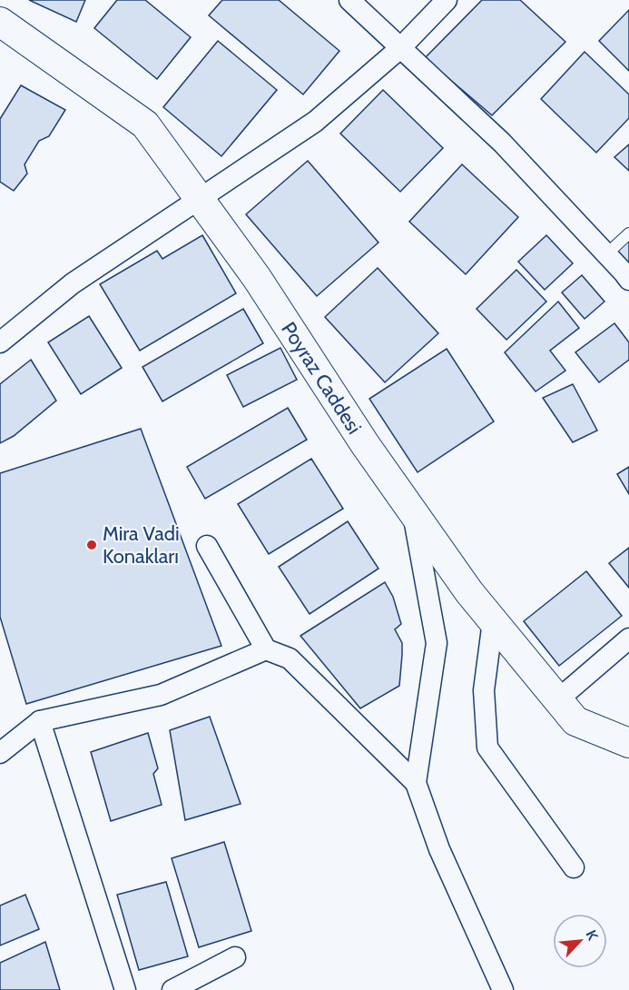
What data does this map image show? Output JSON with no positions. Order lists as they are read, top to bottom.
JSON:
{
  "streets": {
    "street": ["Poyraz Caddesi"]
  },
  "places": ["Mira Vadi Konakları"],
  "north": "top right"
}
